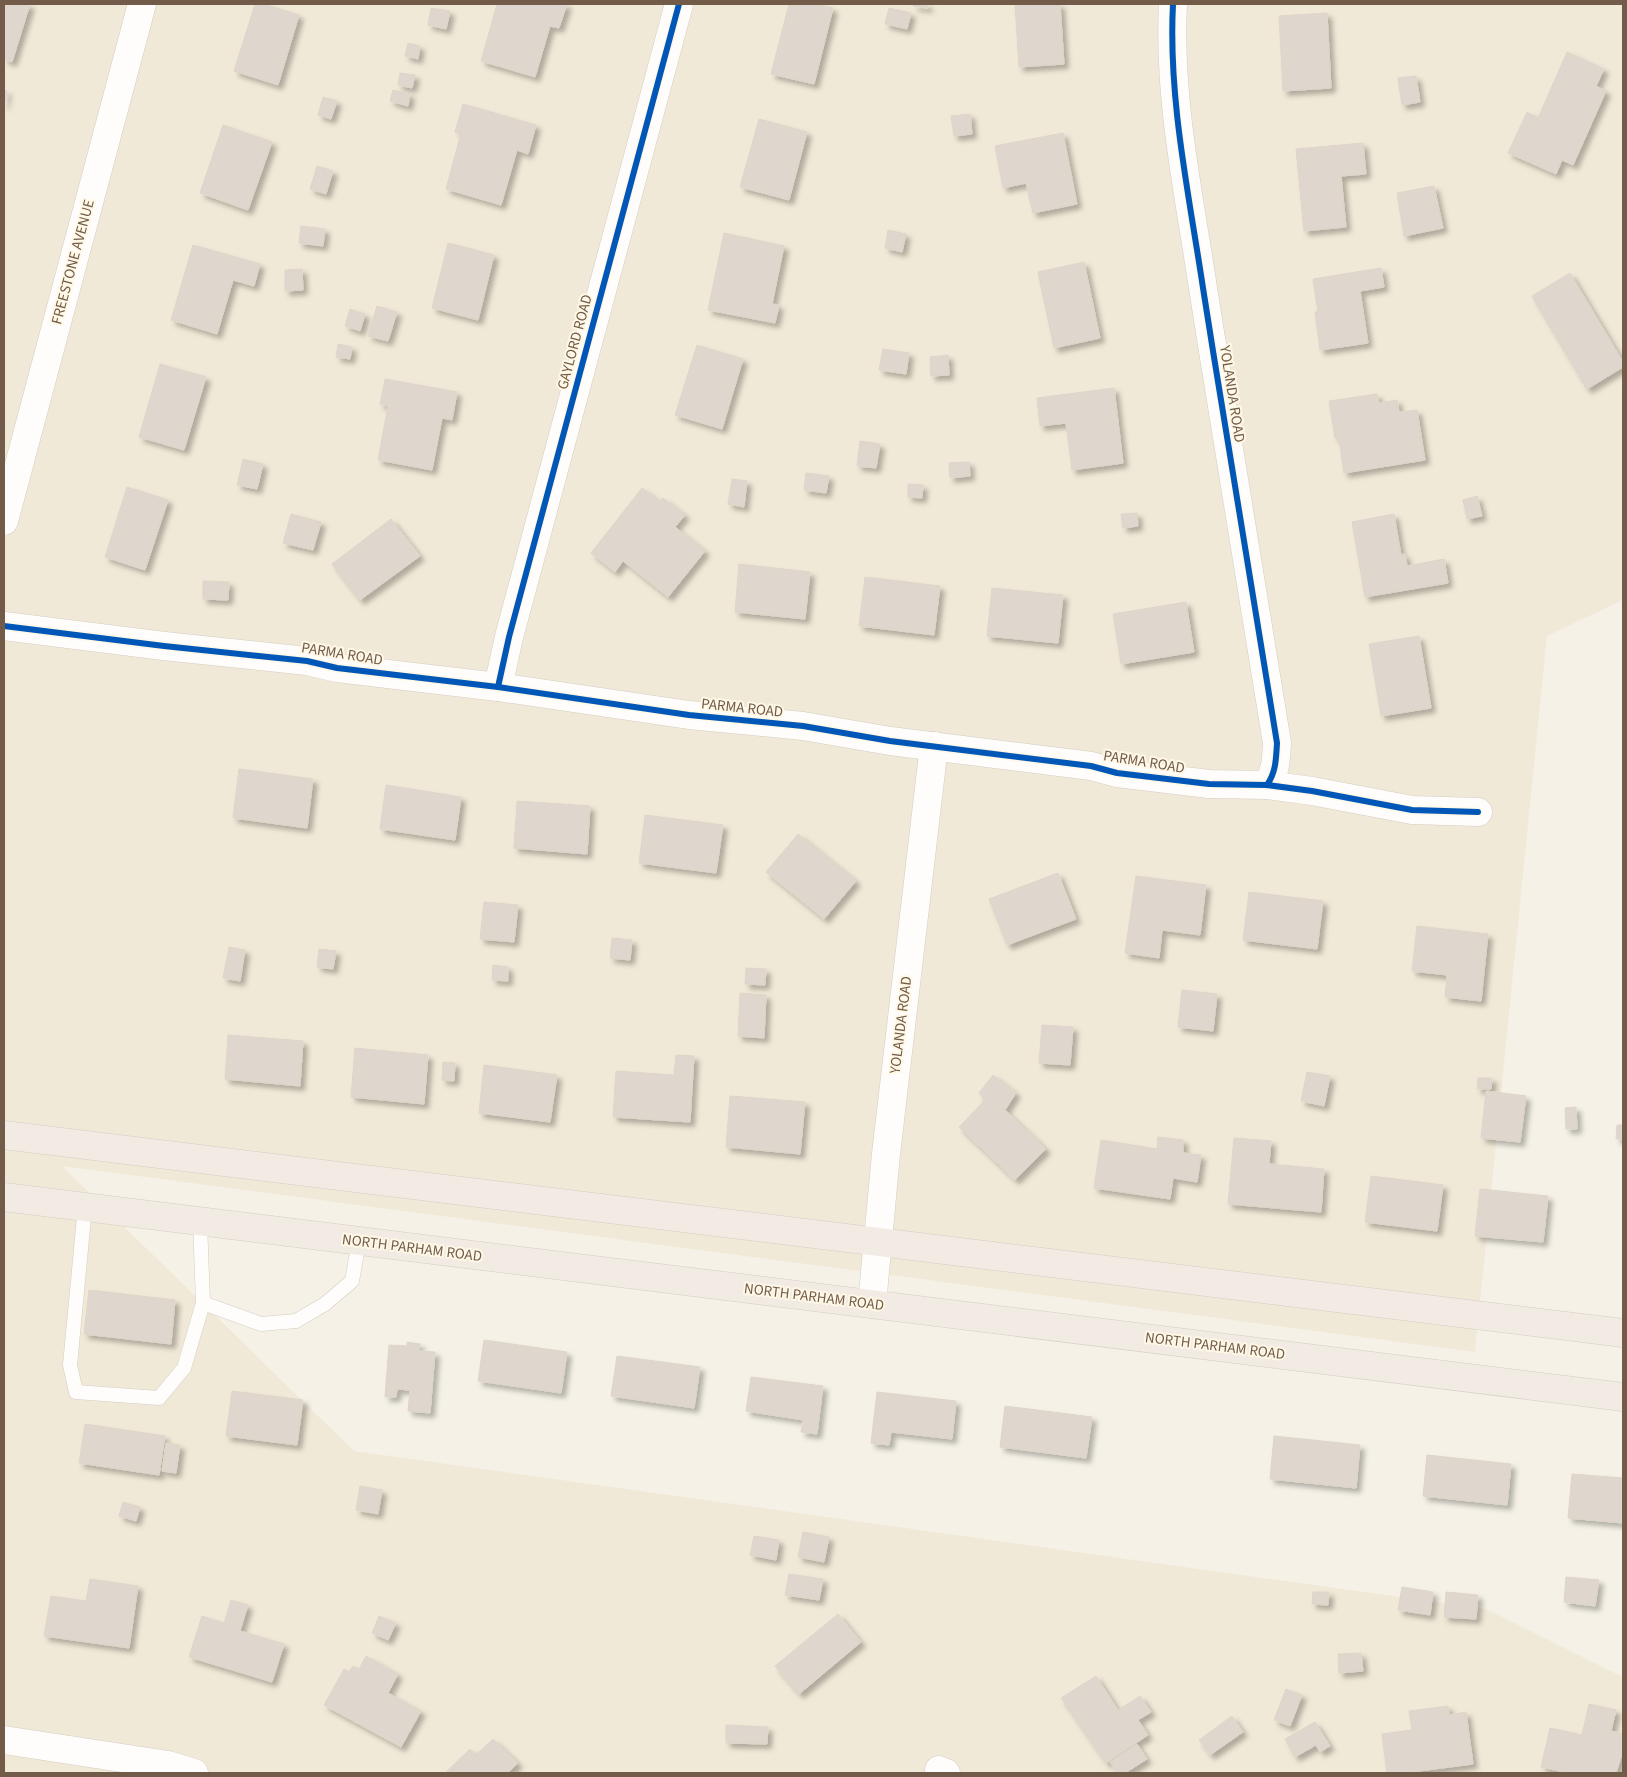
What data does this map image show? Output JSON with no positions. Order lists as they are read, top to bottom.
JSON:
{
  "streets": {
    "highway": ["NORTH PARHAM ROAD"],
    "street": [
      "FREESTONE AVENUE",
      "GAYLORD ROAD",
      "YOLANDA ROAD",
      "PARMA ROAD"
    ]
  },
  "crossings": [
    ["GAYLORD ROAD", "PARMA ROAD"],
    ["YOLANDA ROAD", "PARMA ROAD"],
    ["YOLANDA ROAD", "NORTH PARHAM ROAD"]
  ]
}
